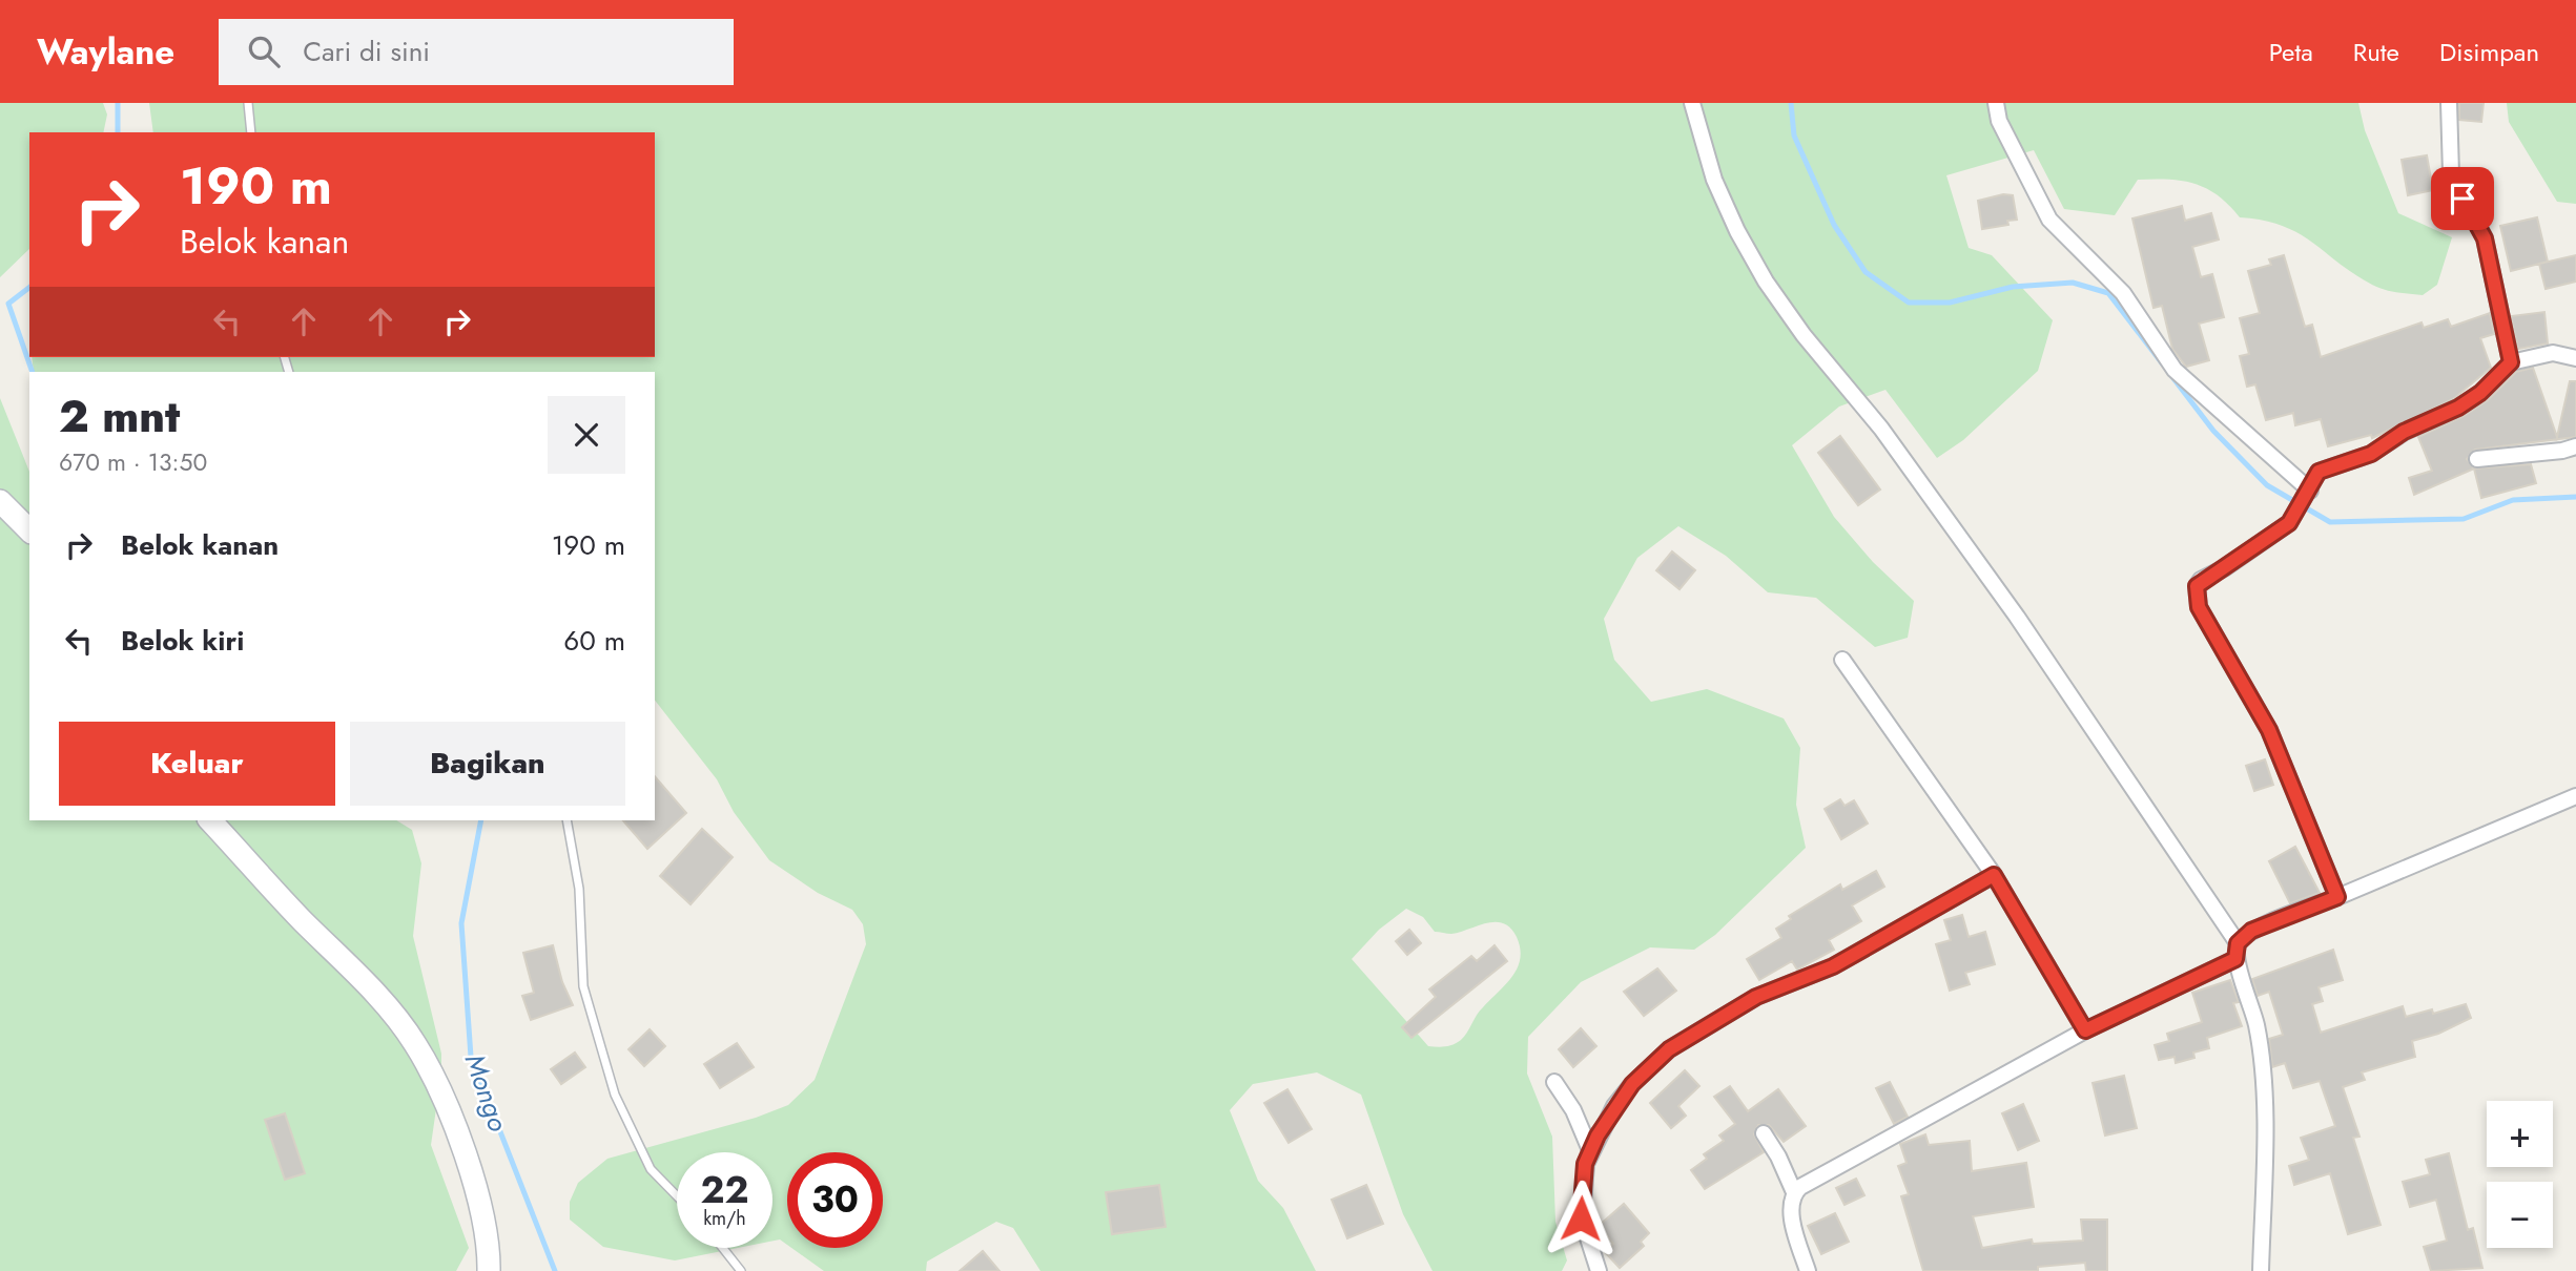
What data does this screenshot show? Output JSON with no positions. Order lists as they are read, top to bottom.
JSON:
{
  "water": ["Mongo"],
  "page": {
    "header": "Waylane",
    "search": "Cari di sini",
    "nav": ["Peta", "Rute", "Disimpan"],
    "turn": ["190 m", "Belok kanan"],
    "heading": ["2 mnt", "670 m · 13:50"],
    "list": [
      {
        "name": "Belok kanan",
        "value": "190 m"
      },
      {
        "name": "Belok kiri",
        "value": "60 m"
      }
    ],
    "buttons": ["Keluar", "Bagikan"],
    "map_buttons": ["+", "−"],
    "speed": "22 km/h",
    "limit": "30"
  }
}
